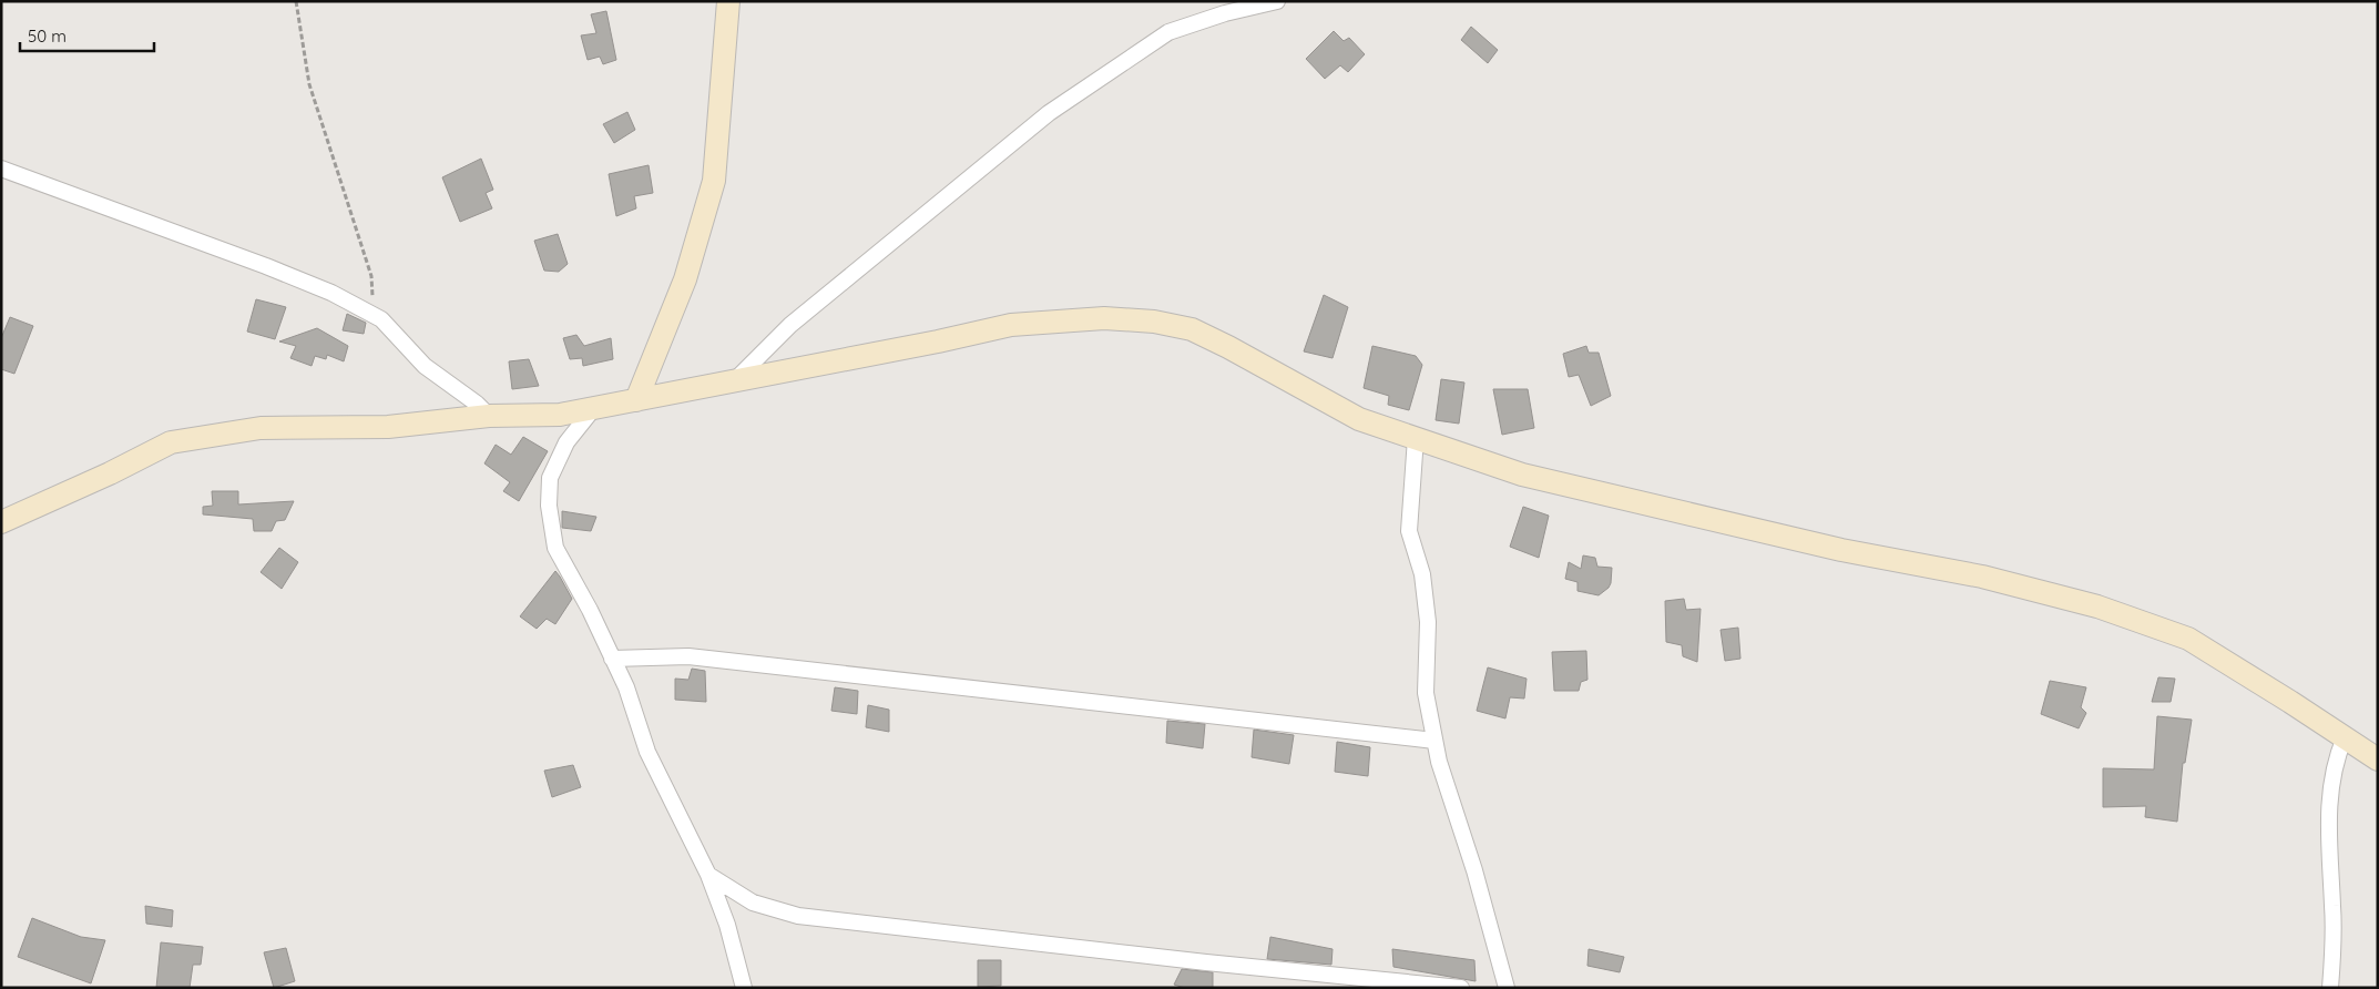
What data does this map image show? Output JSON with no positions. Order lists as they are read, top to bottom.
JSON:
{
  "scale_bar": "50 m"
}
